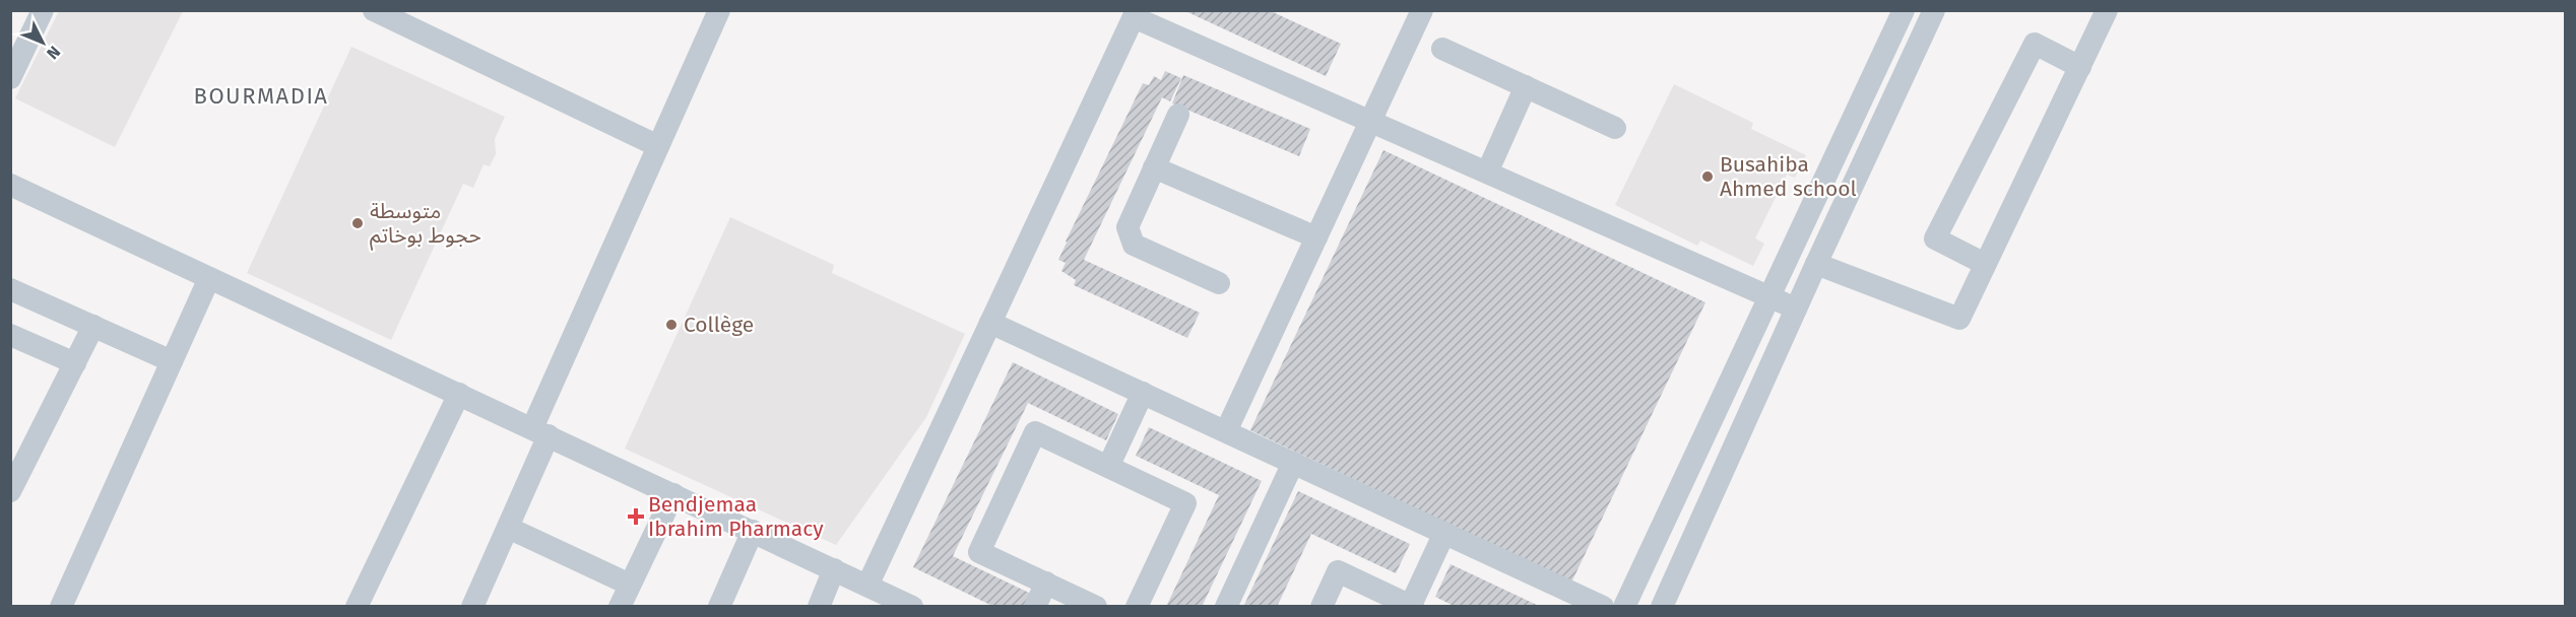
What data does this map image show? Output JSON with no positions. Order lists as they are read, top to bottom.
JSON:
{
  "districts": ["BOURMADIA"],
  "places": {
    "other": ["Busahiba Ahmed school", "متوسطة حجوط بوخاتم", "Collège"],
    "health": ["Bendjemaa Ibrahim Pharmacy"]
  },
  "north": "bottom right"
}
